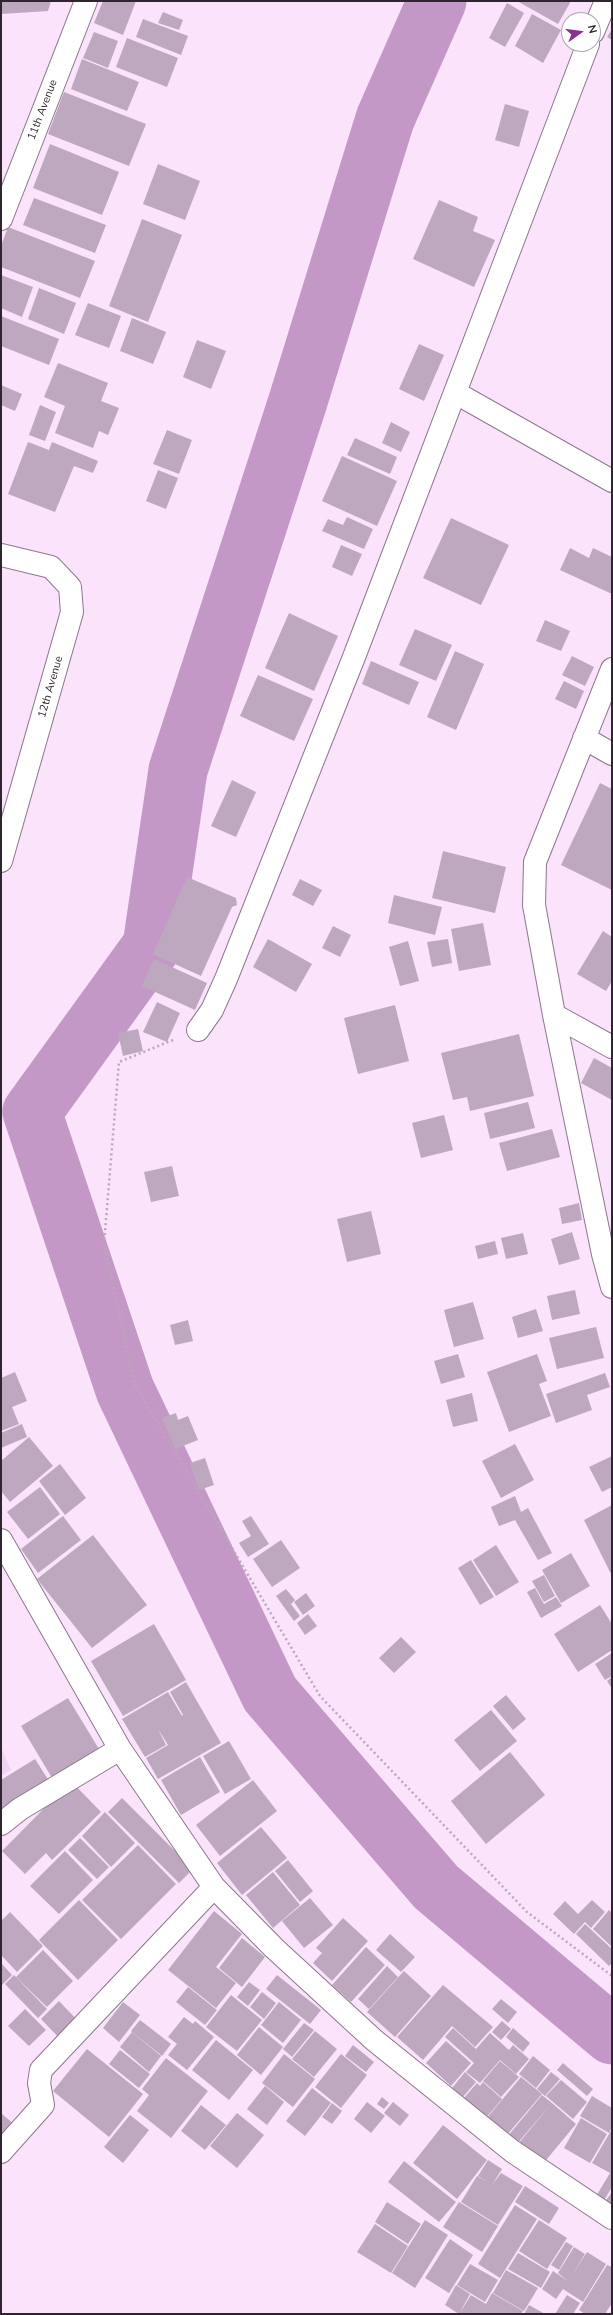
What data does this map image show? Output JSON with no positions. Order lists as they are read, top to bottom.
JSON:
{
  "streets": {
    "street": ["11th Avenue", "12th Avenue"]
  },
  "north": "right"
}
